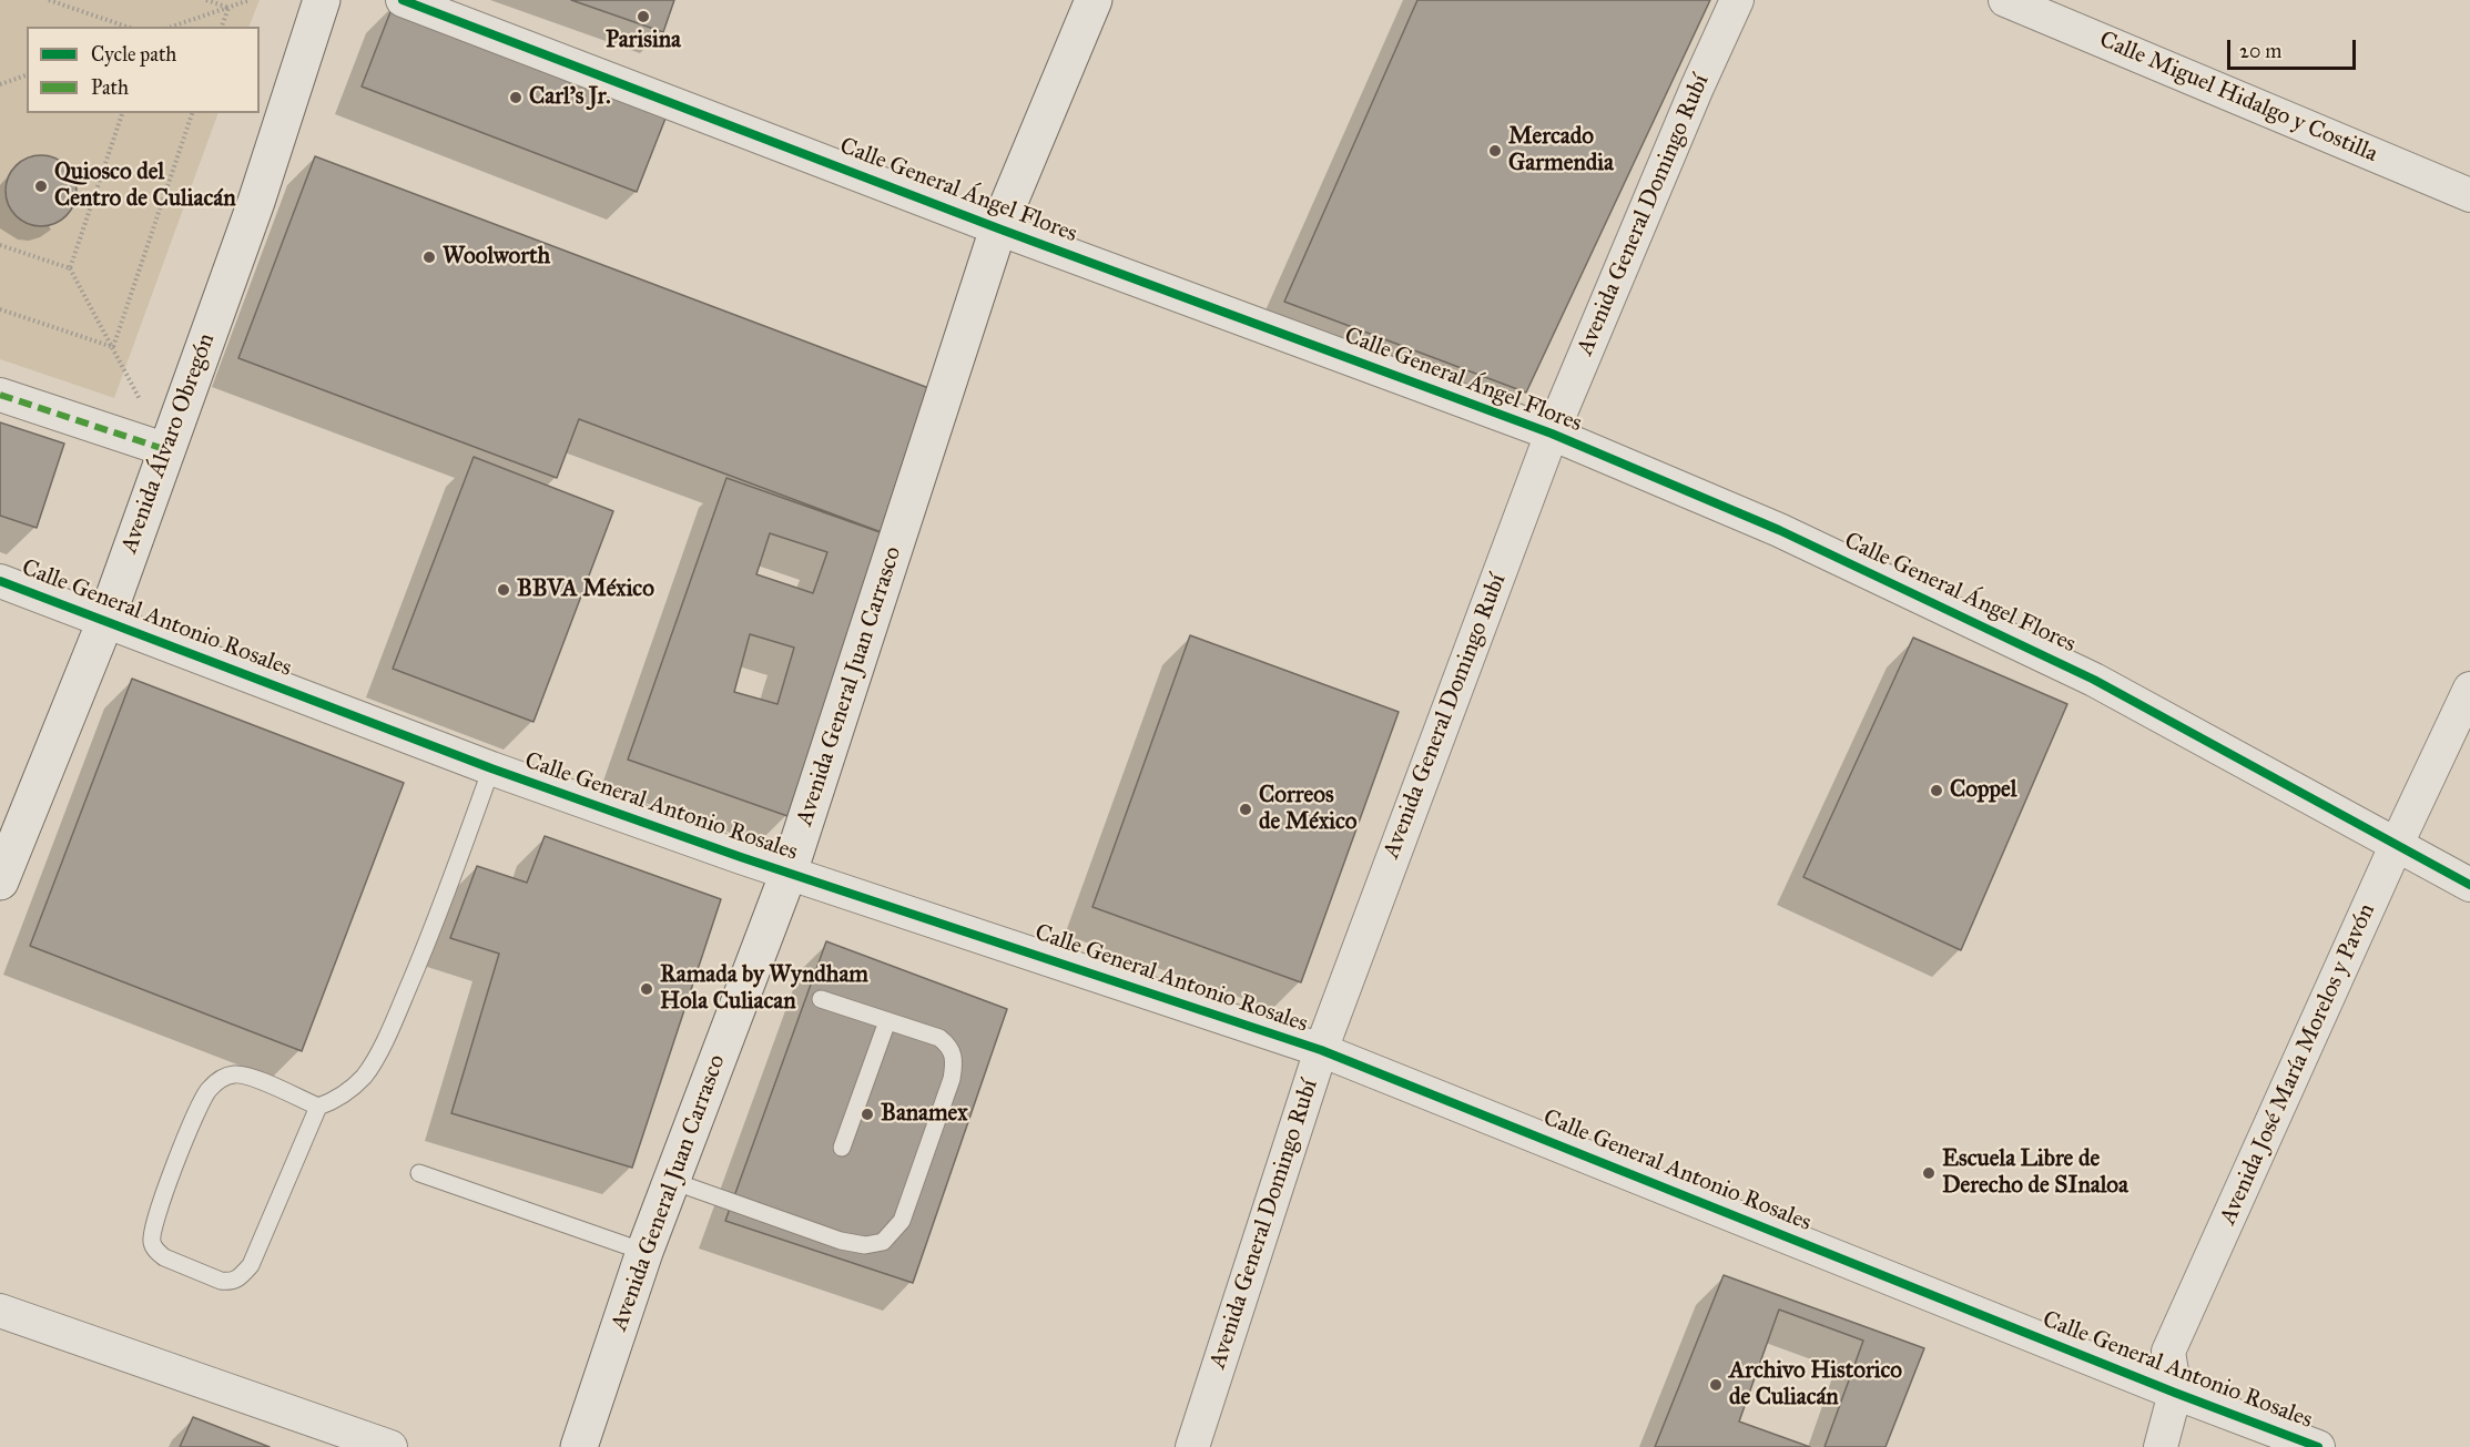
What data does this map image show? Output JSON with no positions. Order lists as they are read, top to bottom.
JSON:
{
  "streets": {
    "street": [
      "Calle Miguel Hidalgo y Costilla",
      "Calle General Ángel Flores",
      "Avenida General Domingo Rubí",
      "Avenida Álvaro Obregón",
      "Calle General Antonio Rosales",
      "Avenida General Juan Carrasco",
      "Avenida José María Morelos y Pavón"
    ]
  },
  "crossings": [
    ["Calle General Ángel Flores", "Avenida General Domingo Rubí"],
    ["Calle General Ángel Flores", "Avenida General Juan Carrasco"],
    ["Calle General Ángel Flores", "Avenida José María Morelos y Pavón"],
    ["Avenida General Domingo Rubí", "Calle General Antonio Rosales"],
    ["Avenida Álvaro Obregón", "Calle General Antonio Rosales"],
    ["Calle General Antonio Rosales", "Avenida General Juan Carrasco"],
    ["Calle General Antonio Rosales", "Avenida José María Morelos y Pavón"]
  ],
  "places": [
    "Parisina",
    "Carl's Jr.",
    "Mercado Garmendia",
    "Quiosco del Centro de Culiacán",
    "Woolworth",
    "BBVA México",
    "Coppel",
    "Correos de México",
    "Ramada by Wyndham Hola Culiacan",
    "Banamex",
    "Escuela Libre de Derecho de SInaloa",
    "Archivo Historico de Culiacán"
  ],
  "legend": ["Cycle path", "Path"],
  "scale_bar": "20 m"
}
